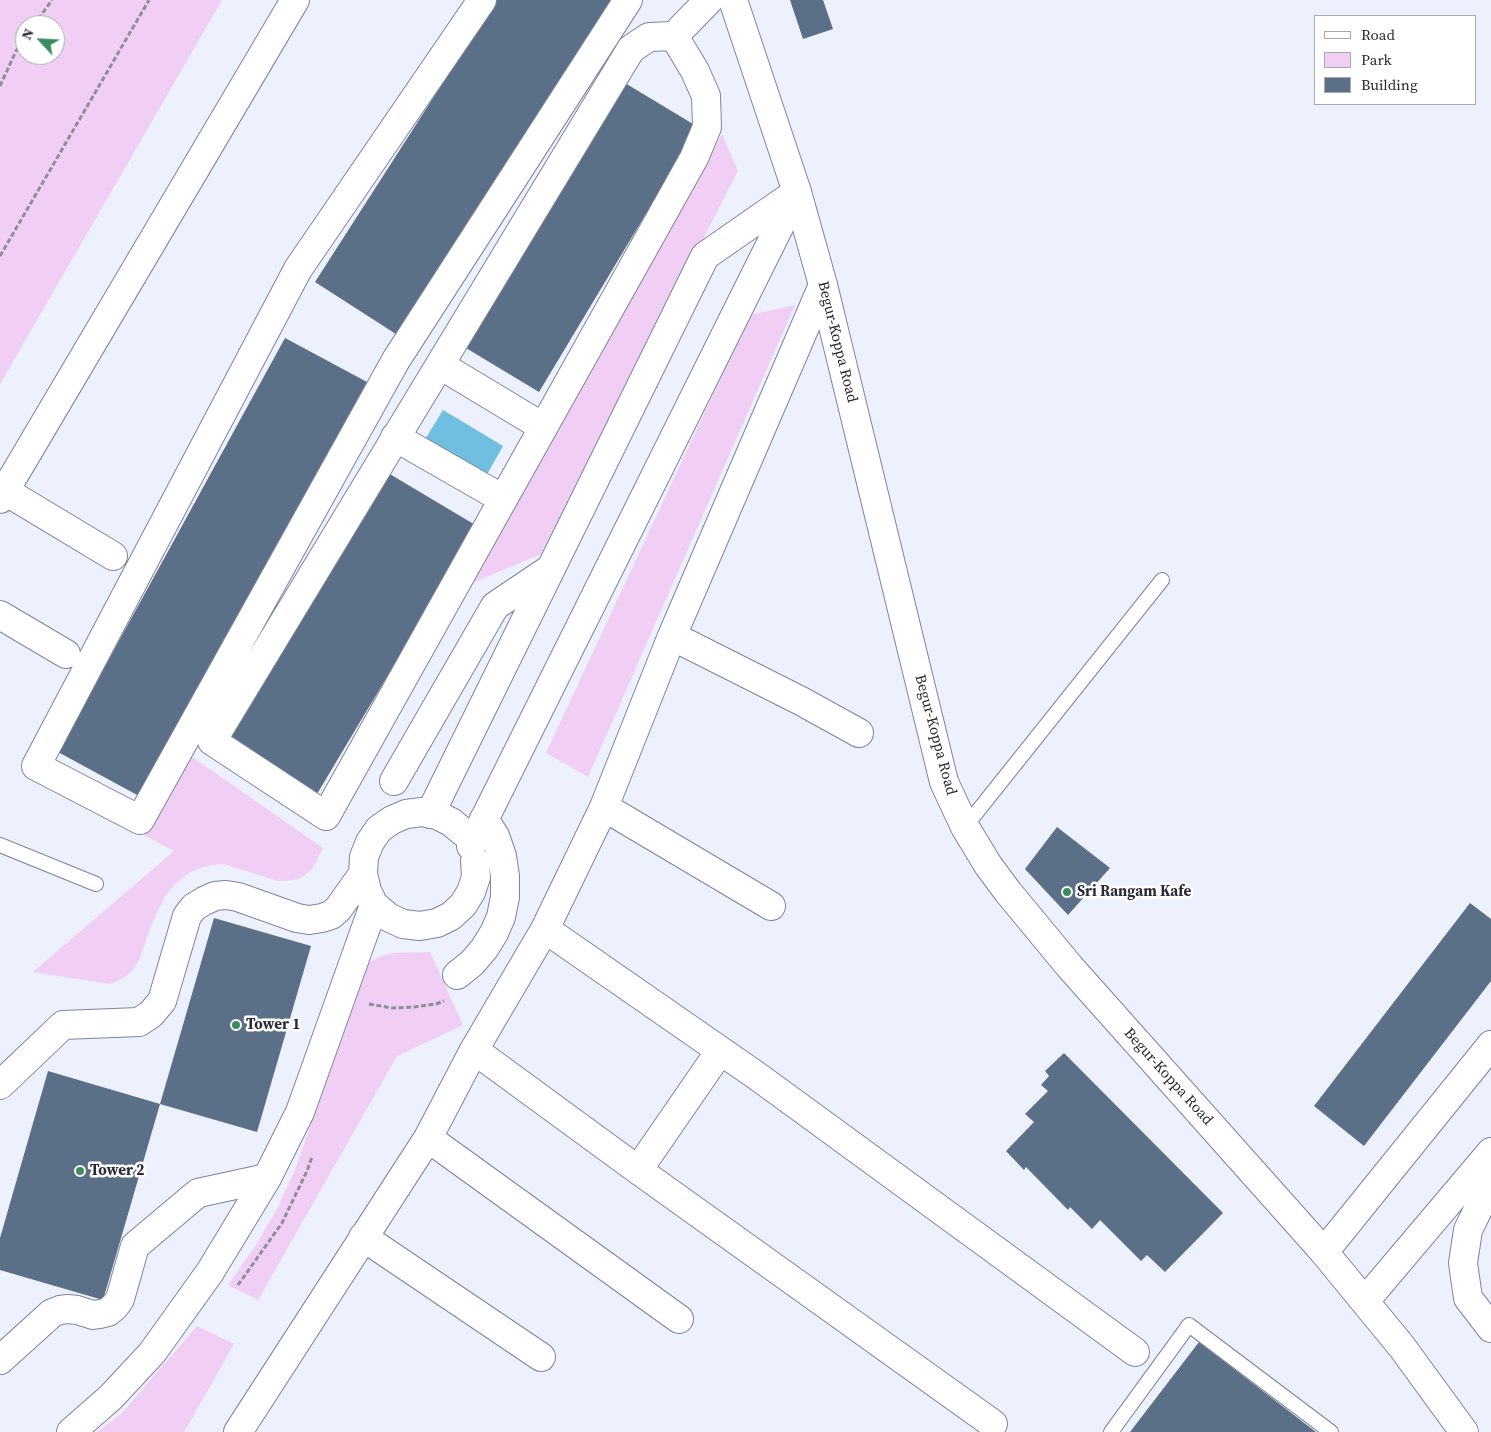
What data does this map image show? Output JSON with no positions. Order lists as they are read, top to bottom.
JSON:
{
  "streets": {
    "street": ["Begur-Koppa Road"]
  },
  "places": ["Sri Rangam Kafe", "Tower 1", "Tower 2"],
  "legend": ["Road", "Park", "Building"],
  "north": "top left"
}
